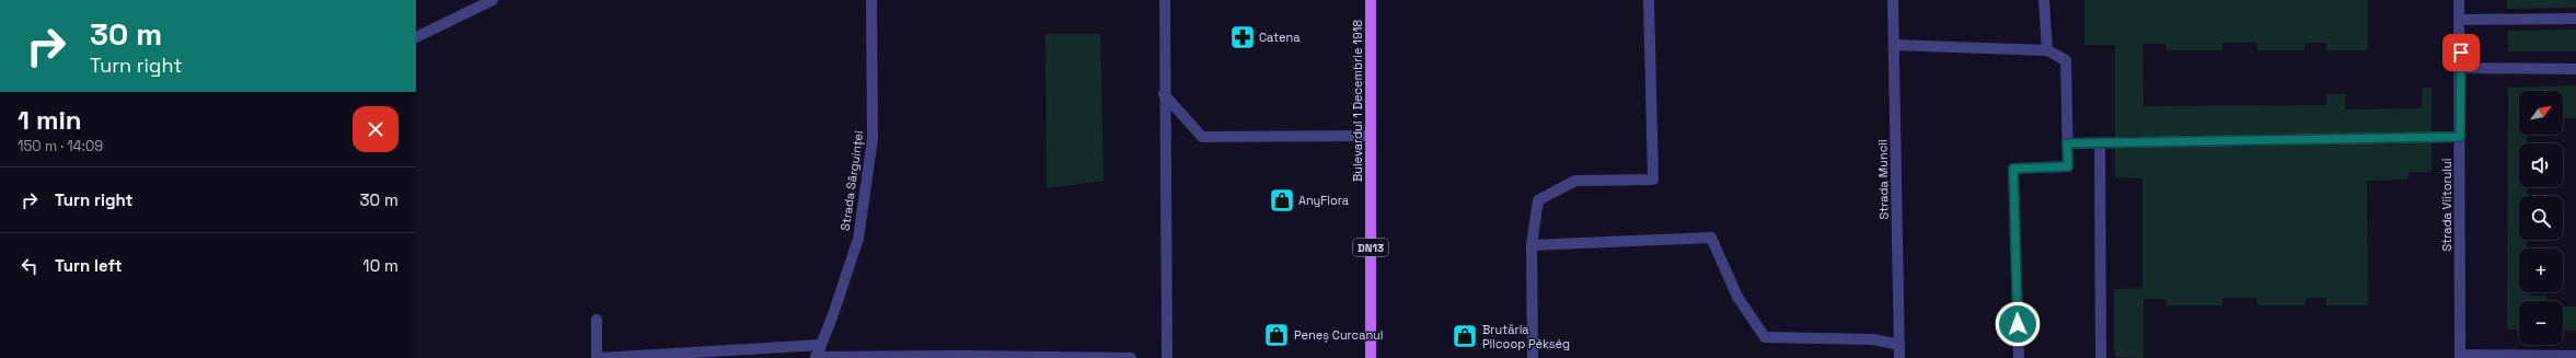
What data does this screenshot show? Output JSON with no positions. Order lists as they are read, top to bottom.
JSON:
{
  "streets": {
    "main road": ["Bulevardul 1 Decembrie 1918", "DN13"],
    "street": ["Strada Muncii", "Strada Sârguinței", "Strada Viitorului"]
  },
  "places": {
    "pharmacy": ["Catena"],
    "shop": ["AnyFlora", "Peneș Curcanul", "Brutăria Pilcoop Pékség"]
  },
  "north": "top right",
  "page": {
    "turn": ["30 m", "Turn right"],
    "map_buttons": ["+", "−"],
    "heading": ["1 min", "150 m · 14:09"],
    "list": [
      {
        "name": "Turn right",
        "value": "30 m"
      },
      {
        "name": "Turn left",
        "value": "10 m"
      }
    ]
  }
}
